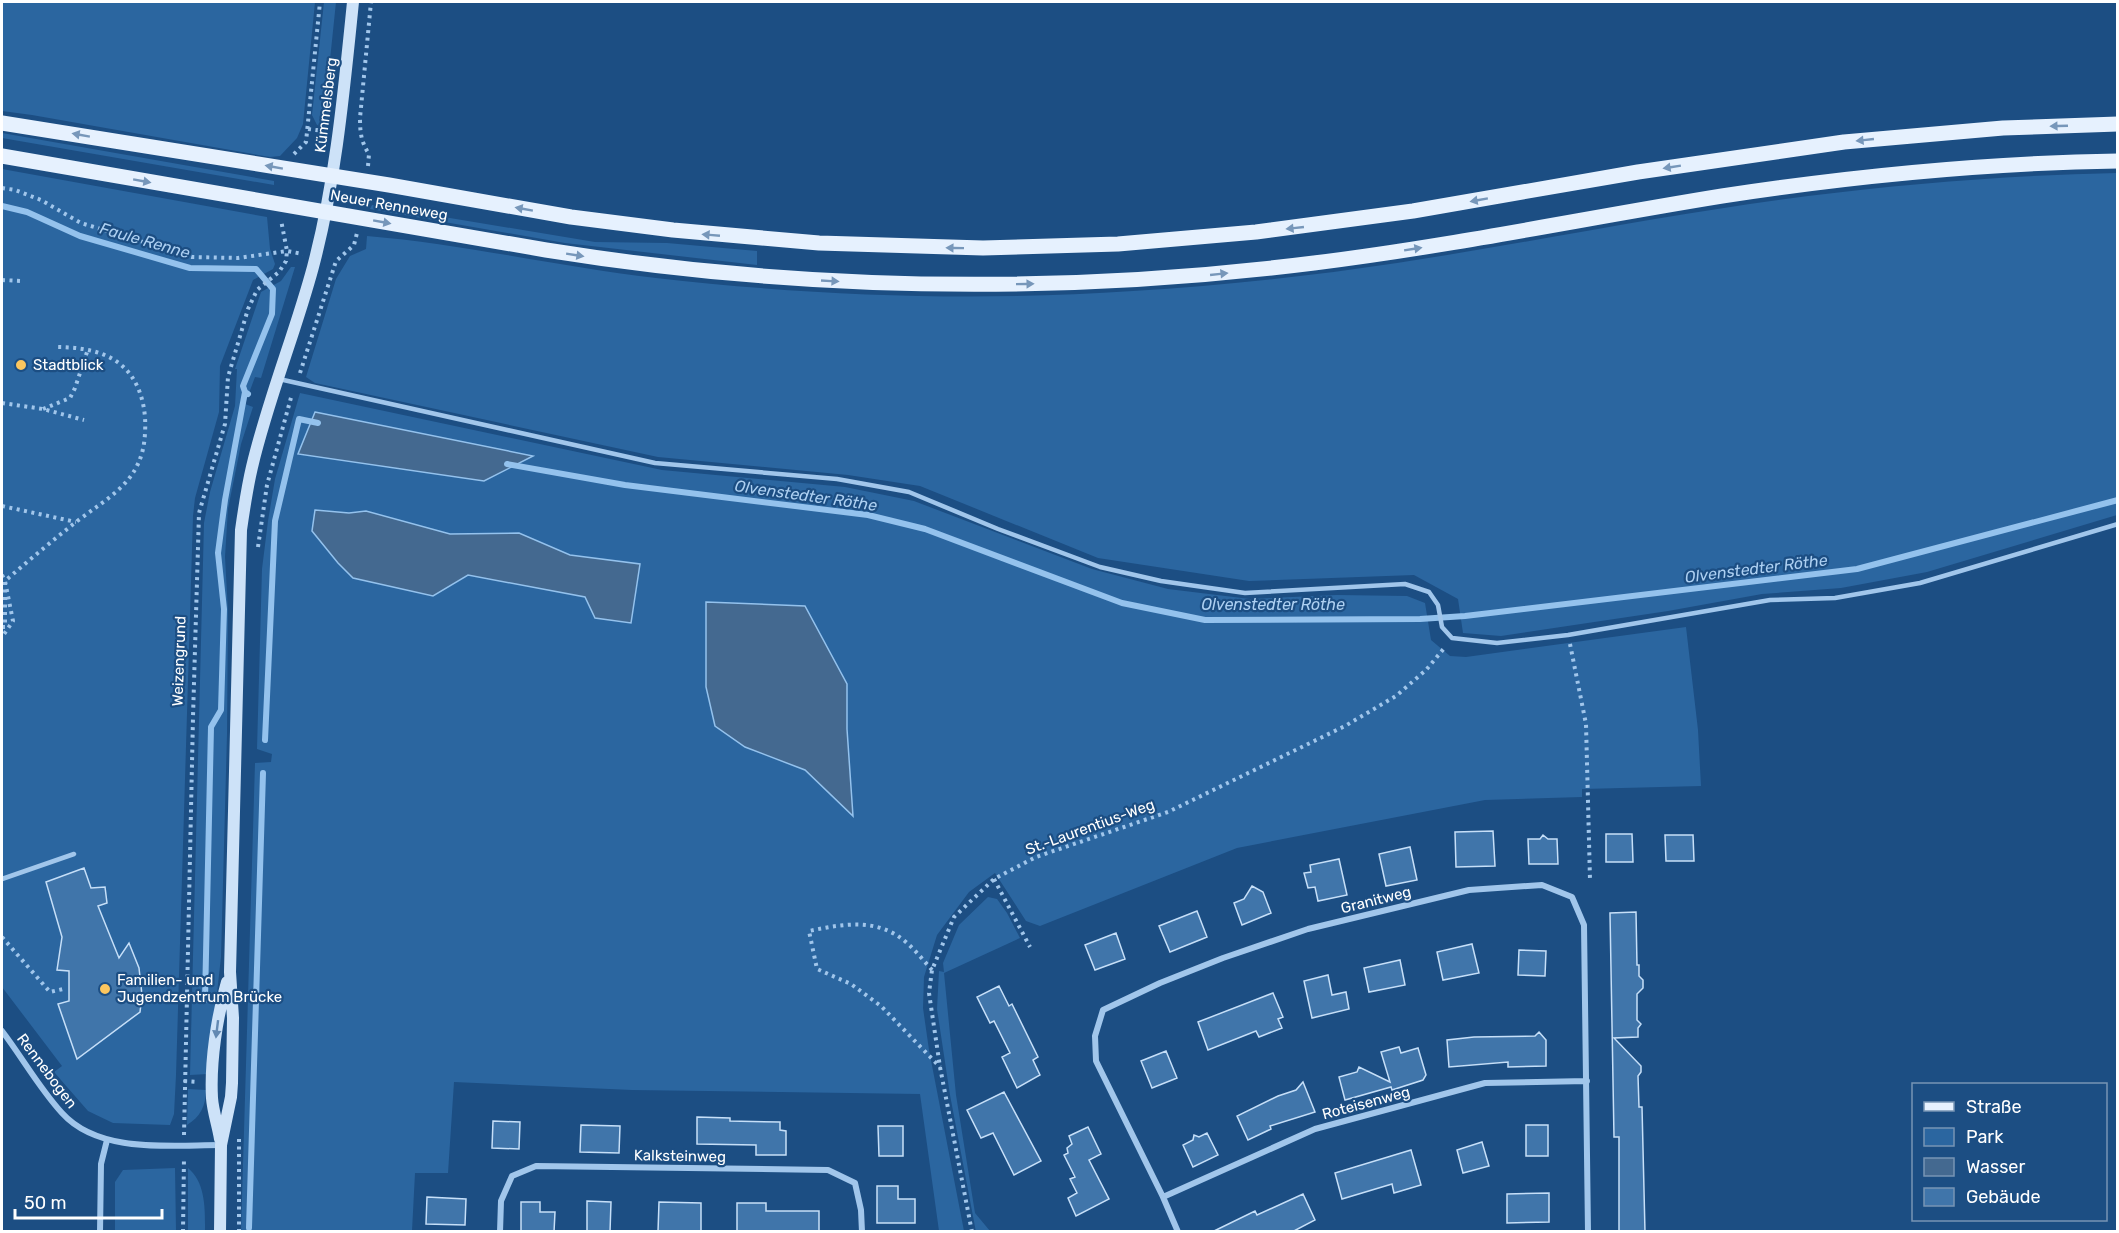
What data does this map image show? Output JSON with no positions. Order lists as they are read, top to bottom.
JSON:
{
  "streets": {
    "main road": ["Kümmelsberg", "Neuer Renneweg"],
    "street": [
      "Granitweg",
      "Rennebogen",
      "Roteisenweg",
      "Kalksteinweg"
    ],
    "path": ["Weizengrund", "St.-Laurentius-Weg"]
  },
  "crossings": [
    ["Kümmelsberg", "Neuer Renneweg"],
    ["Granitweg", "Roteisenweg"]
  ],
  "water": ["Faule Renne", "Olvenstedter Röthe"],
  "places": ["Stadtblick", "Familien- und Jugendzentrum Brücke"],
  "legend": [
    "Straße",
    "Park",
    "Wasser",
    "Gebäude"
  ],
  "scale_bar": "50 m"
}
